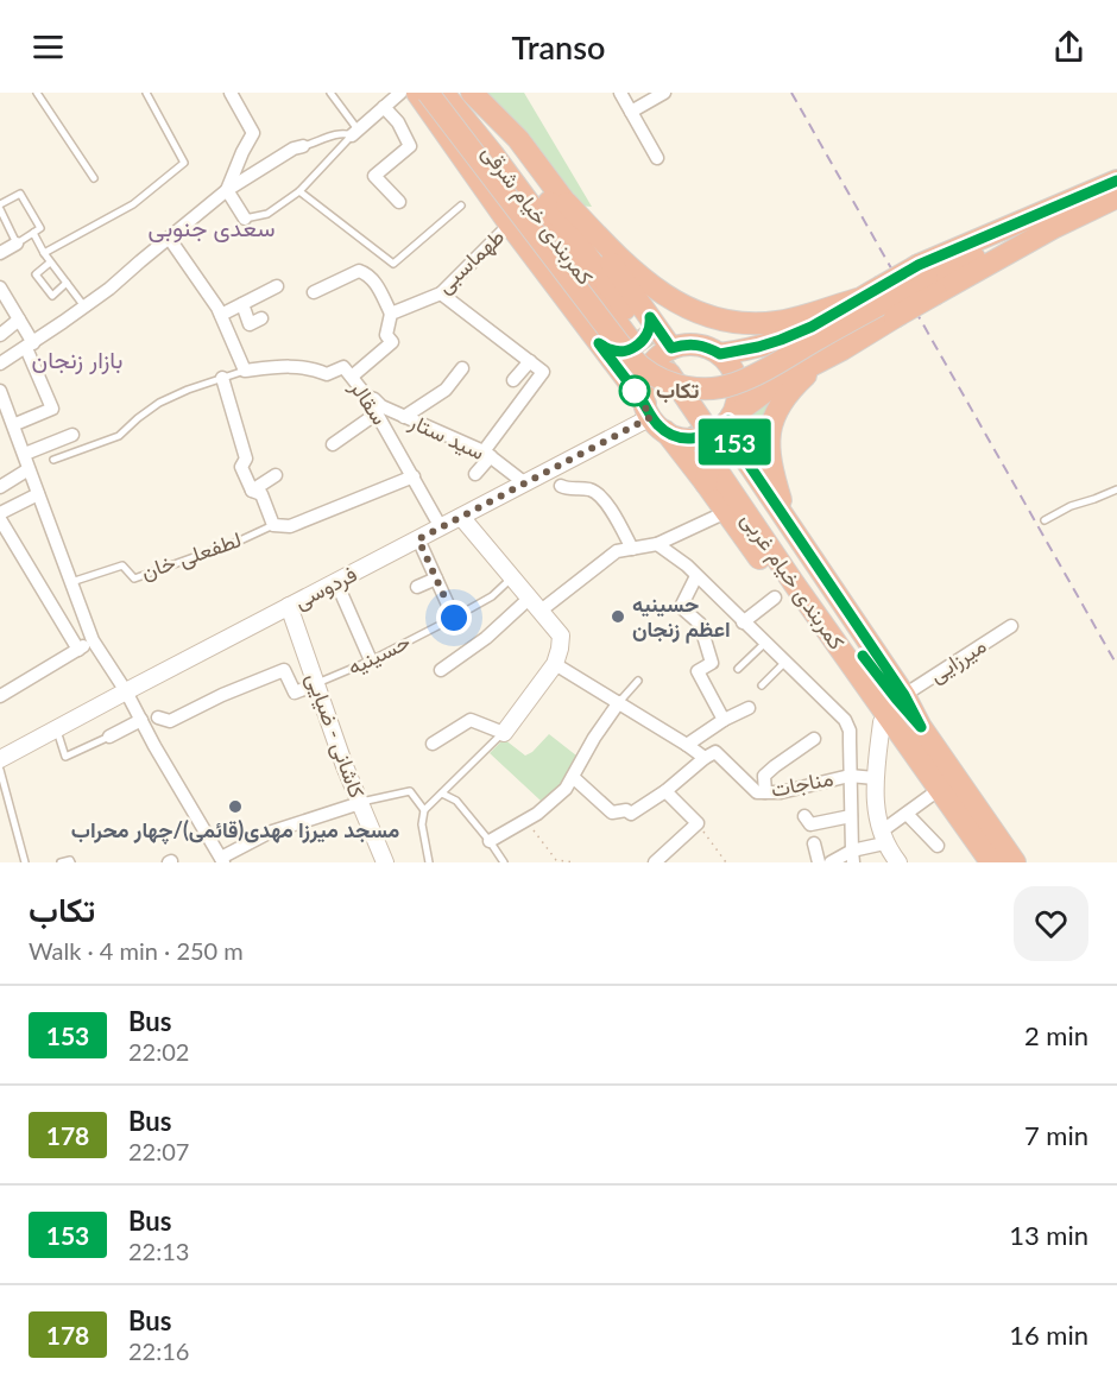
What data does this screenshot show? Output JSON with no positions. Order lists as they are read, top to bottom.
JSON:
{
  "streets": {
    "highway": ["کمربندی خیام شرقی", "کمربندی خیام غربی"],
    "main road": ["فردوسی", "کاشانی - ضیایی"],
    "street": [
      "طهماسبی",
      "سقالر",
      "سید ستار",
      "لطفعلی خان",
      "میرزایی",
      "مناجات"
    ],
    "lane": ["حسینیه"]
  },
  "crossings": [
    ["سقالر", "سید ستار"],
    ["سقالر", "لطفعلی خان"],
    ["سقالر", "فردوسی"],
    ["سید ستار", "فردوسی"],
    ["فردوسی", "کاشانی - ضیایی"],
    ["حسینیه", "کاشانی - ضیایی"]
  ],
  "districts": ["سعدی جنوبی", "بازار زنجان"],
  "places": ["تکاب", "حسینیه اعظم زنجان", "مسجد میرزا مهدی(قائمی)/چهار محراب"],
  "lines": ["bus line 153"],
  "page": {
    "header": "Transo",
    "on_map": "153",
    "heading": ["تکاب", "Walk · 4 min · 250 m"],
    "list": [
      {
        "mark": "153",
        "name": "Bus",
        "note": "22:02",
        "value": "2 min"
      },
      {
        "mark": "178",
        "name": "Bus",
        "note": "22:07",
        "value": "7 min"
      },
      {
        "mark": "153",
        "name": "Bus",
        "note": "22:13",
        "value": "13 min"
      },
      {
        "mark": "178",
        "name": "Bus",
        "note": "22:16",
        "value": "16 min"
      }
    ]
  }
}
